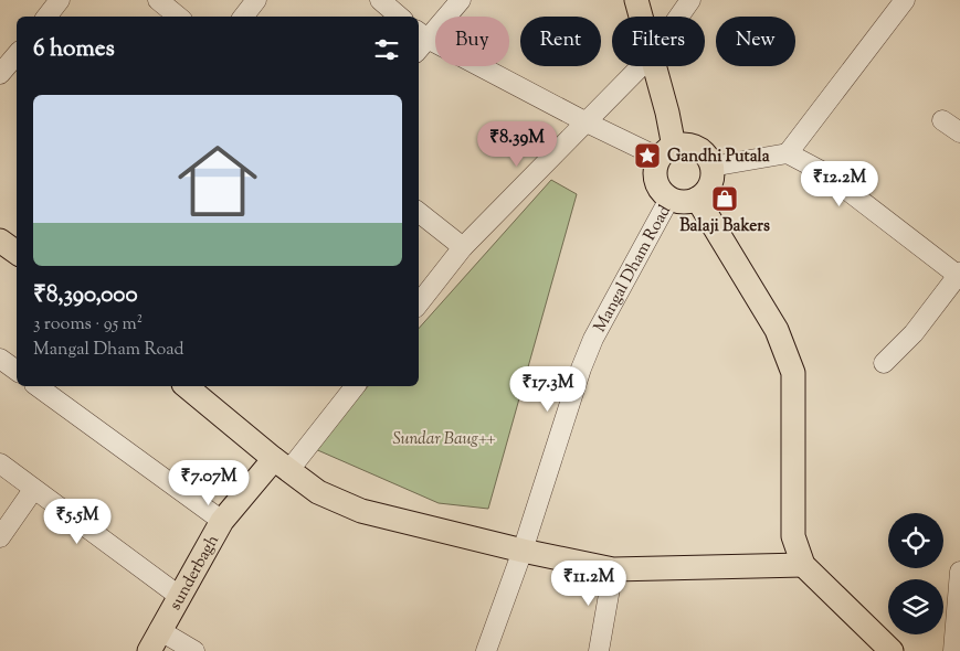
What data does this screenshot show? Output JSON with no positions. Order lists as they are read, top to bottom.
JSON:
{
  "streets": {
    "main road": ["sunderbagh"],
    "street": ["Mangal Dham Road"]
  },
  "parks": ["Sundar Baug++"],
  "places": {
    "place": ["Gandhi Putala"],
    "shop": ["Balaji Bakers"]
  },
  "page": {
    "chip": [
      "Buy",
      "Rent",
      "Filters",
      "New"
    ],
    "heading": "6 homes",
    "list": [
      {
        "name": "₹8,390,000",
        "note": "3 rooms · 95 m² · Mangal Dham Road"
      }
    ],
    "price": [
      "₹8.39M",
      "₹12.2M",
      "₹17.3M",
      "₹7.07M",
      "₹5.5M",
      "₹11.2M"
    ]
  }
}
